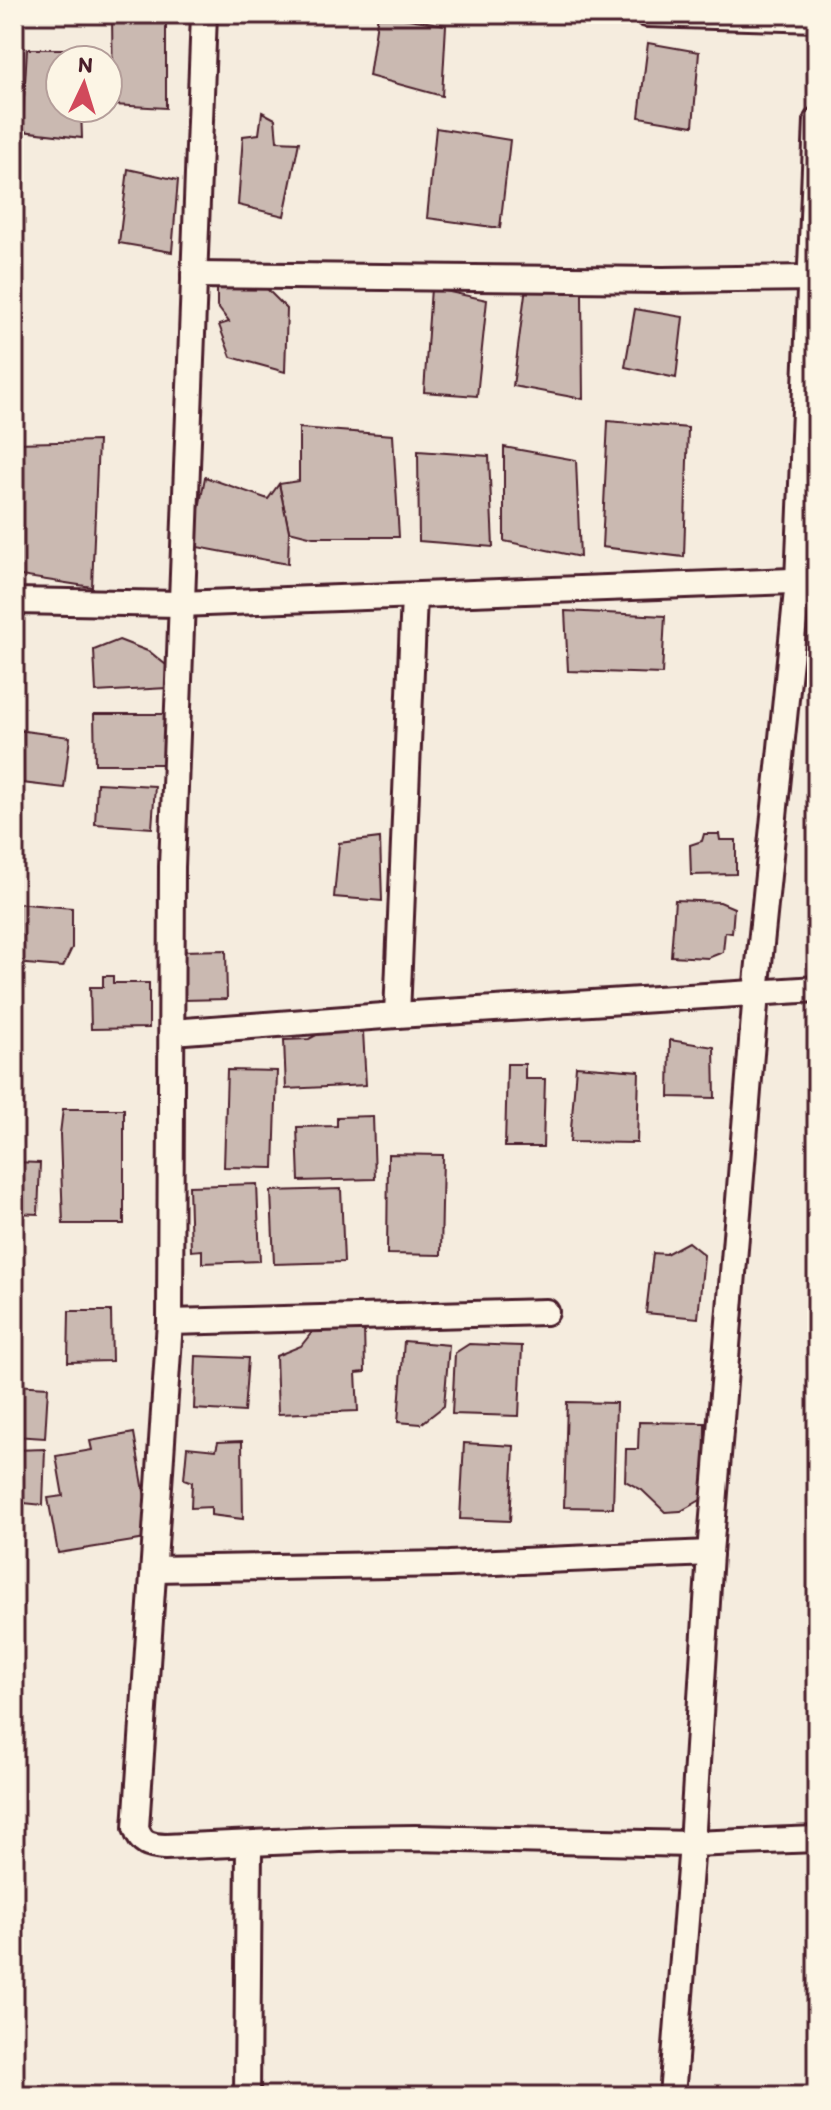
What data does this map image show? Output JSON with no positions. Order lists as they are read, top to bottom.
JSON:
{
  "north": "top"
}
